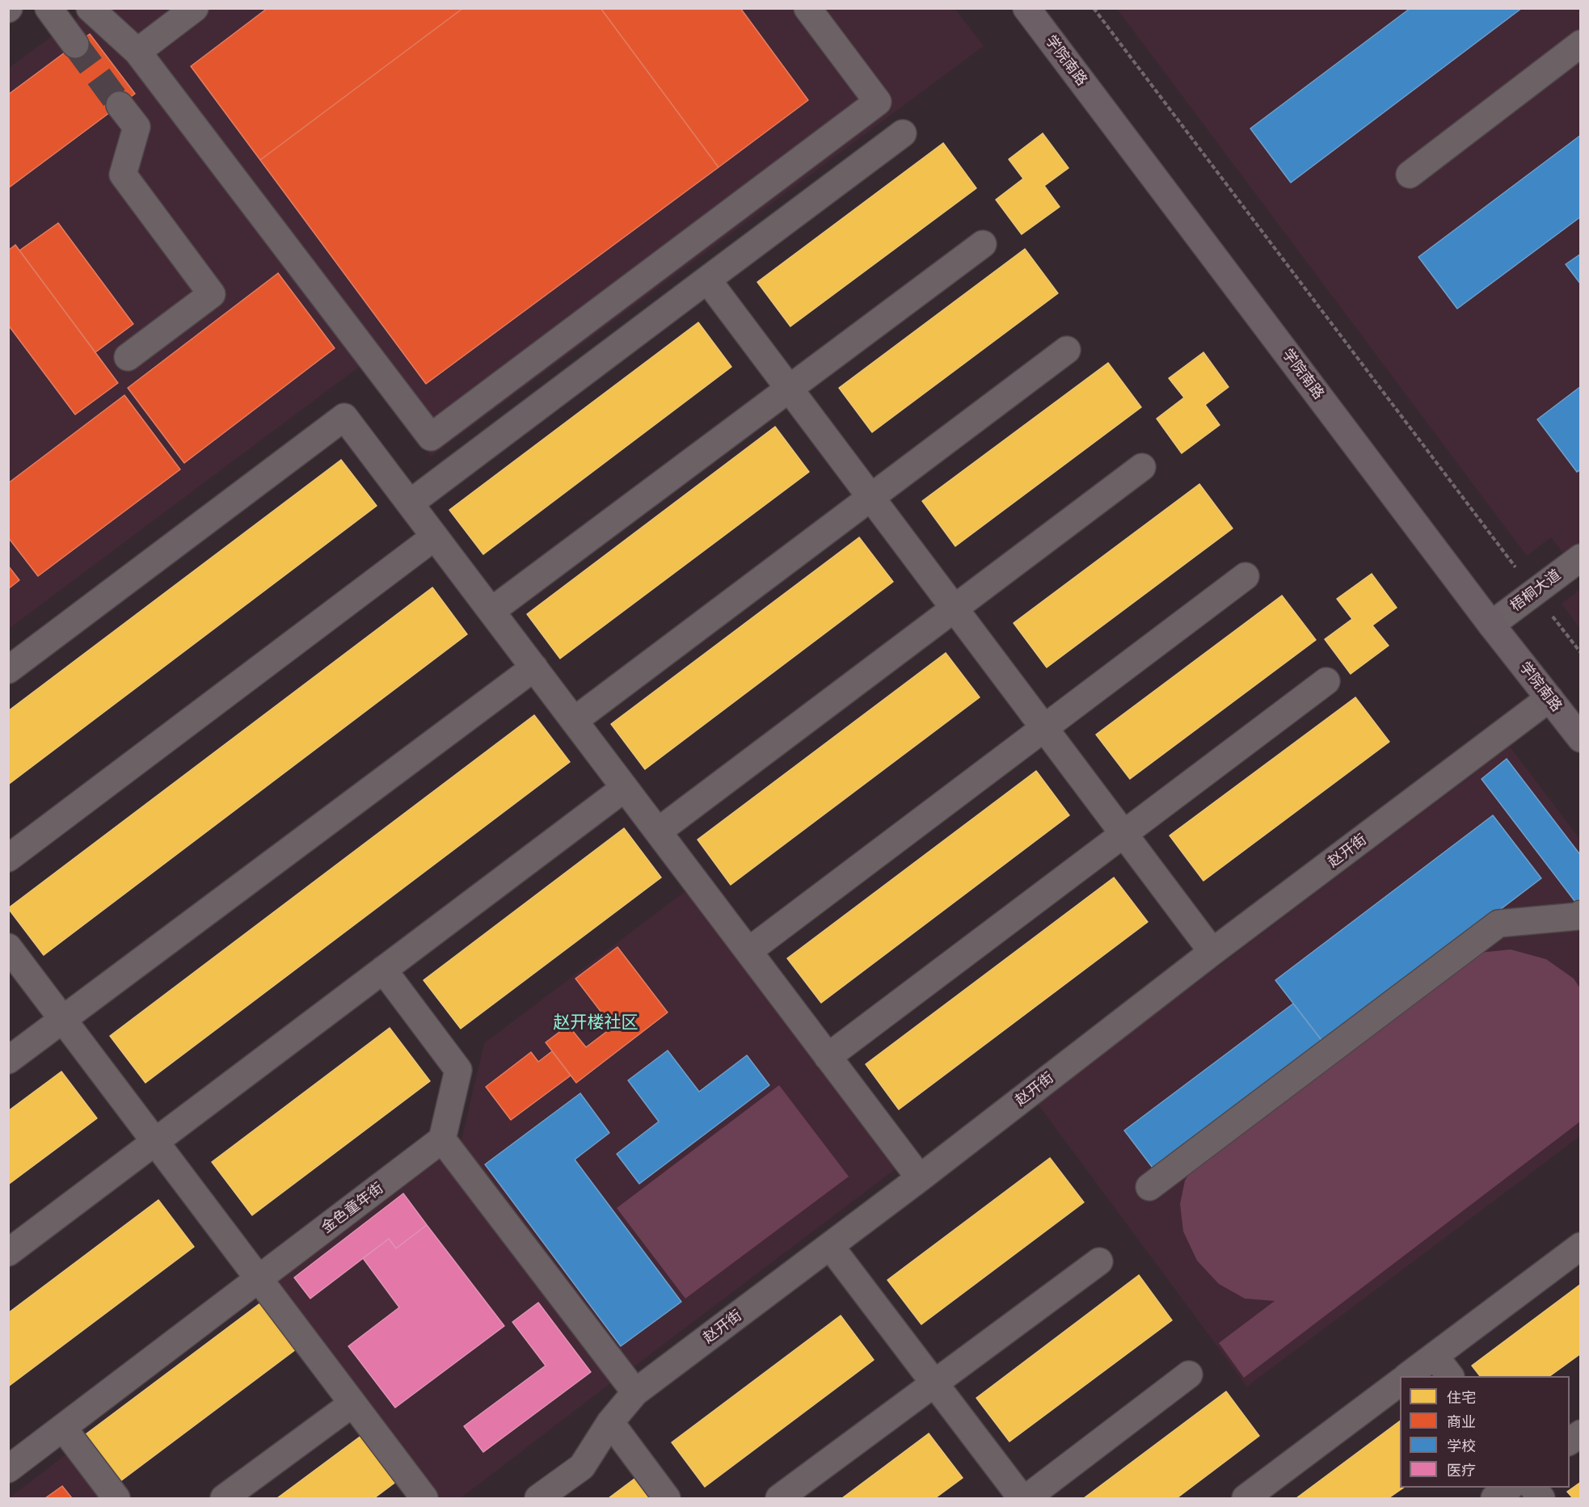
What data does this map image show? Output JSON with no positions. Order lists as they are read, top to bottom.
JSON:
{
  "streets": {
    "main road": ["学院南路"],
    "street": ["梧桐大道", "赵开街", "金色童年街"]
  },
  "crossings": [
    ["学院南路", "梧桐大道"],
    ["学院南路", "赵开街"]
  ],
  "districts": ["赵开楼社区"],
  "legend": [
    "住宅",
    "商业",
    "学校",
    "医疗"
  ]
}
